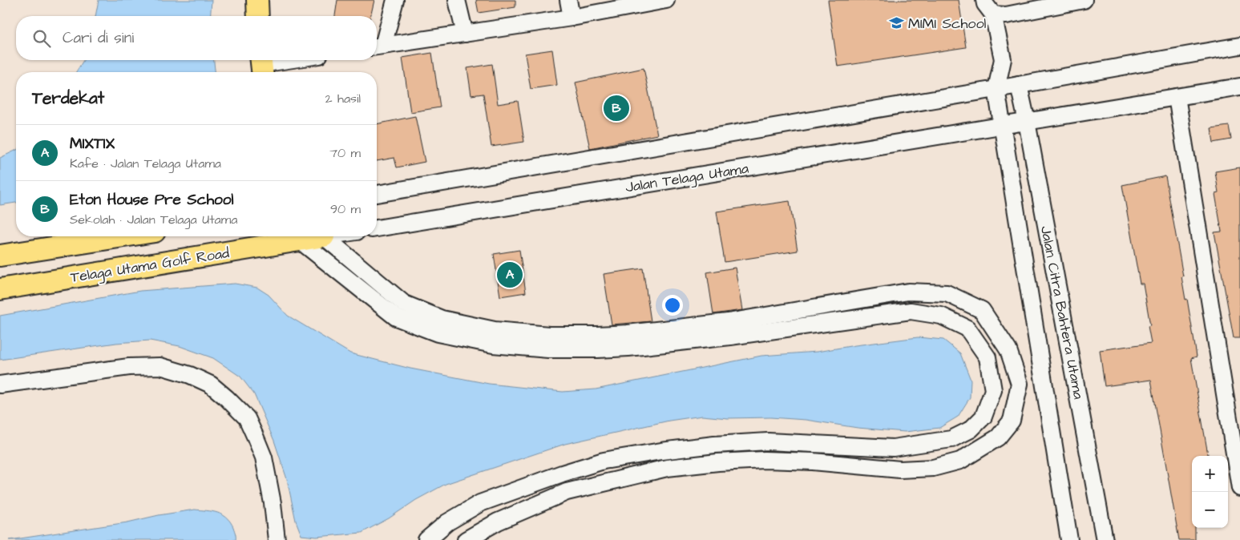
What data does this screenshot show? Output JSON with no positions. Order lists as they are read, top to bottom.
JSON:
{
  "streets": {
    "main road": ["Telaga Utama Golf Road"],
    "street": ["Jalan Telaga Utama", "Jalan Citra Bahtera Utama"]
  },
  "crossings": [
    ["Jalan Telaga Utama", "Jalan Citra Bahtera Utama"]
  ],
  "places": {
    "school or university": ["MIMI School"]
  },
  "page": {
    "search": "Cari di sini",
    "heading": ["Terdekat", "2 hasil"],
    "pins": ["B", "A"],
    "list": [
      {
        "mark": "A",
        "name": "MIXTIX",
        "note": "Kafe · Jalan Telaga Utama",
        "value": "70 m"
      },
      {
        "mark": "B",
        "name": "Eton House Pre School",
        "note": "Sekolah · Jalan Telaga Utama",
        "value": "90 m"
      }
    ],
    "map_buttons": ["+", "−"]
  }
}
